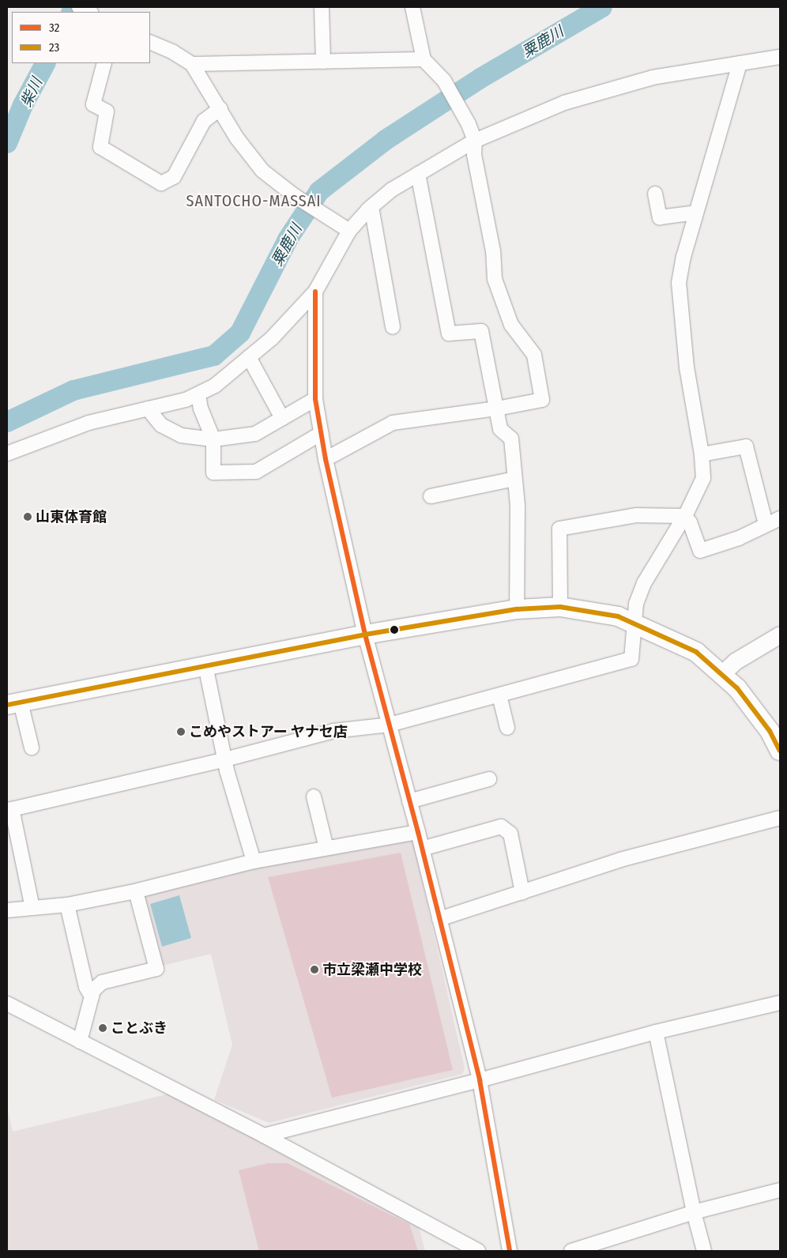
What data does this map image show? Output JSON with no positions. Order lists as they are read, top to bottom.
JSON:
{
  "districts": ["SANTOCHO-MASSAI"],
  "water": ["粟鹿川", "柴川"],
  "places": [
    "山東体育館",
    "こめやストアー ヤナセ店",
    "市立梁瀬中学校",
    "ことぶき"
  ],
  "lines": ["transit line 32", "transit line 23"],
  "legend": ["32", "23"]
}
